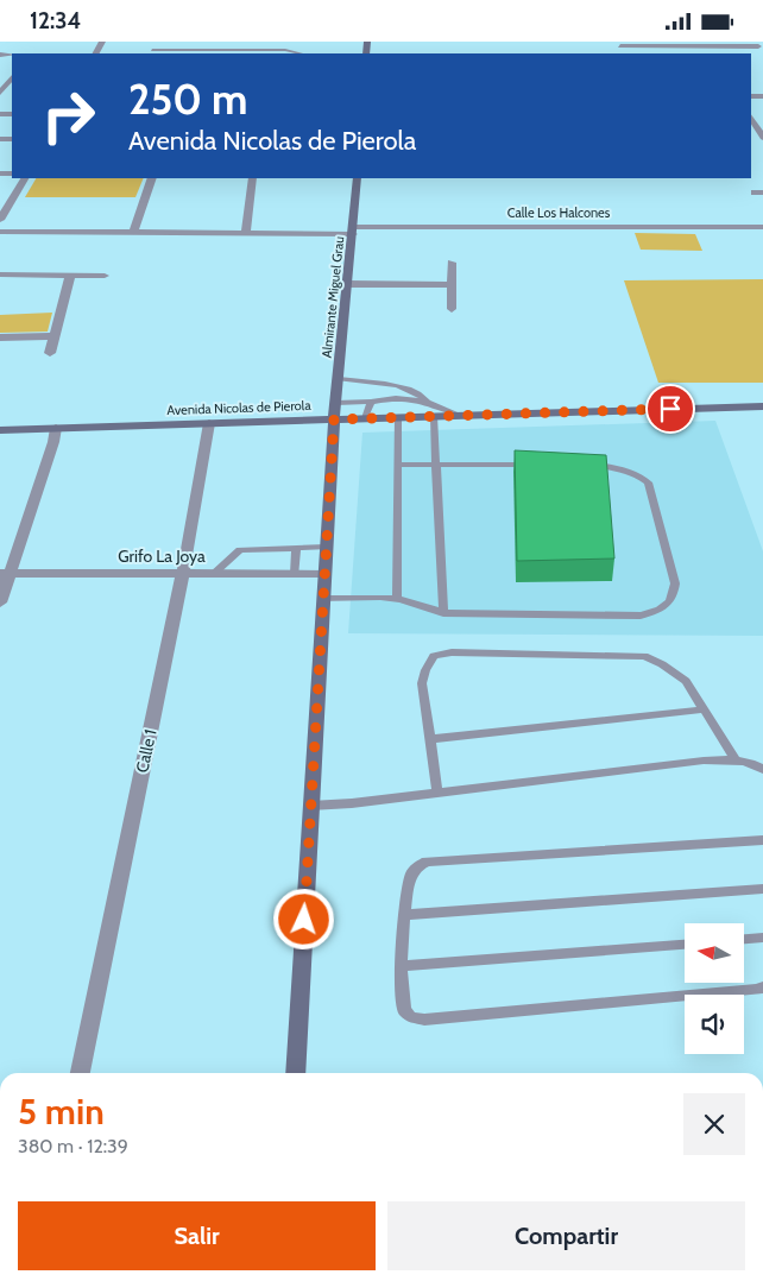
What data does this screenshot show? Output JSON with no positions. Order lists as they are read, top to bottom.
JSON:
{
  "streets": {
    "street": [
      "Calle Los Halcones",
      "Almirante Miguel Grau",
      "Avenida Nicolas de Pierola",
      "Grifo La Joya",
      "Calle 1"
    ]
  },
  "crossings": [
    ["Calle Los Halcones", "Almirante Miguel Grau"],
    ["Almirante Miguel Grau", "Avenida Nicolas de Pierola"],
    ["Almirante Miguel Grau", "Grifo La Joya"],
    ["Avenida Nicolas de Pierola", "Calle 1"],
    ["Grifo La Joya", "Calle 1"]
  ],
  "north": "left",
  "page": {
    "status": "12:34",
    "turn": ["250 m", "Avenida Nicolas de Pierola"],
    "heading": ["5 min", "380 m · 12:39"],
    "buttons": ["Salir", "Compartir"]
  }
}
